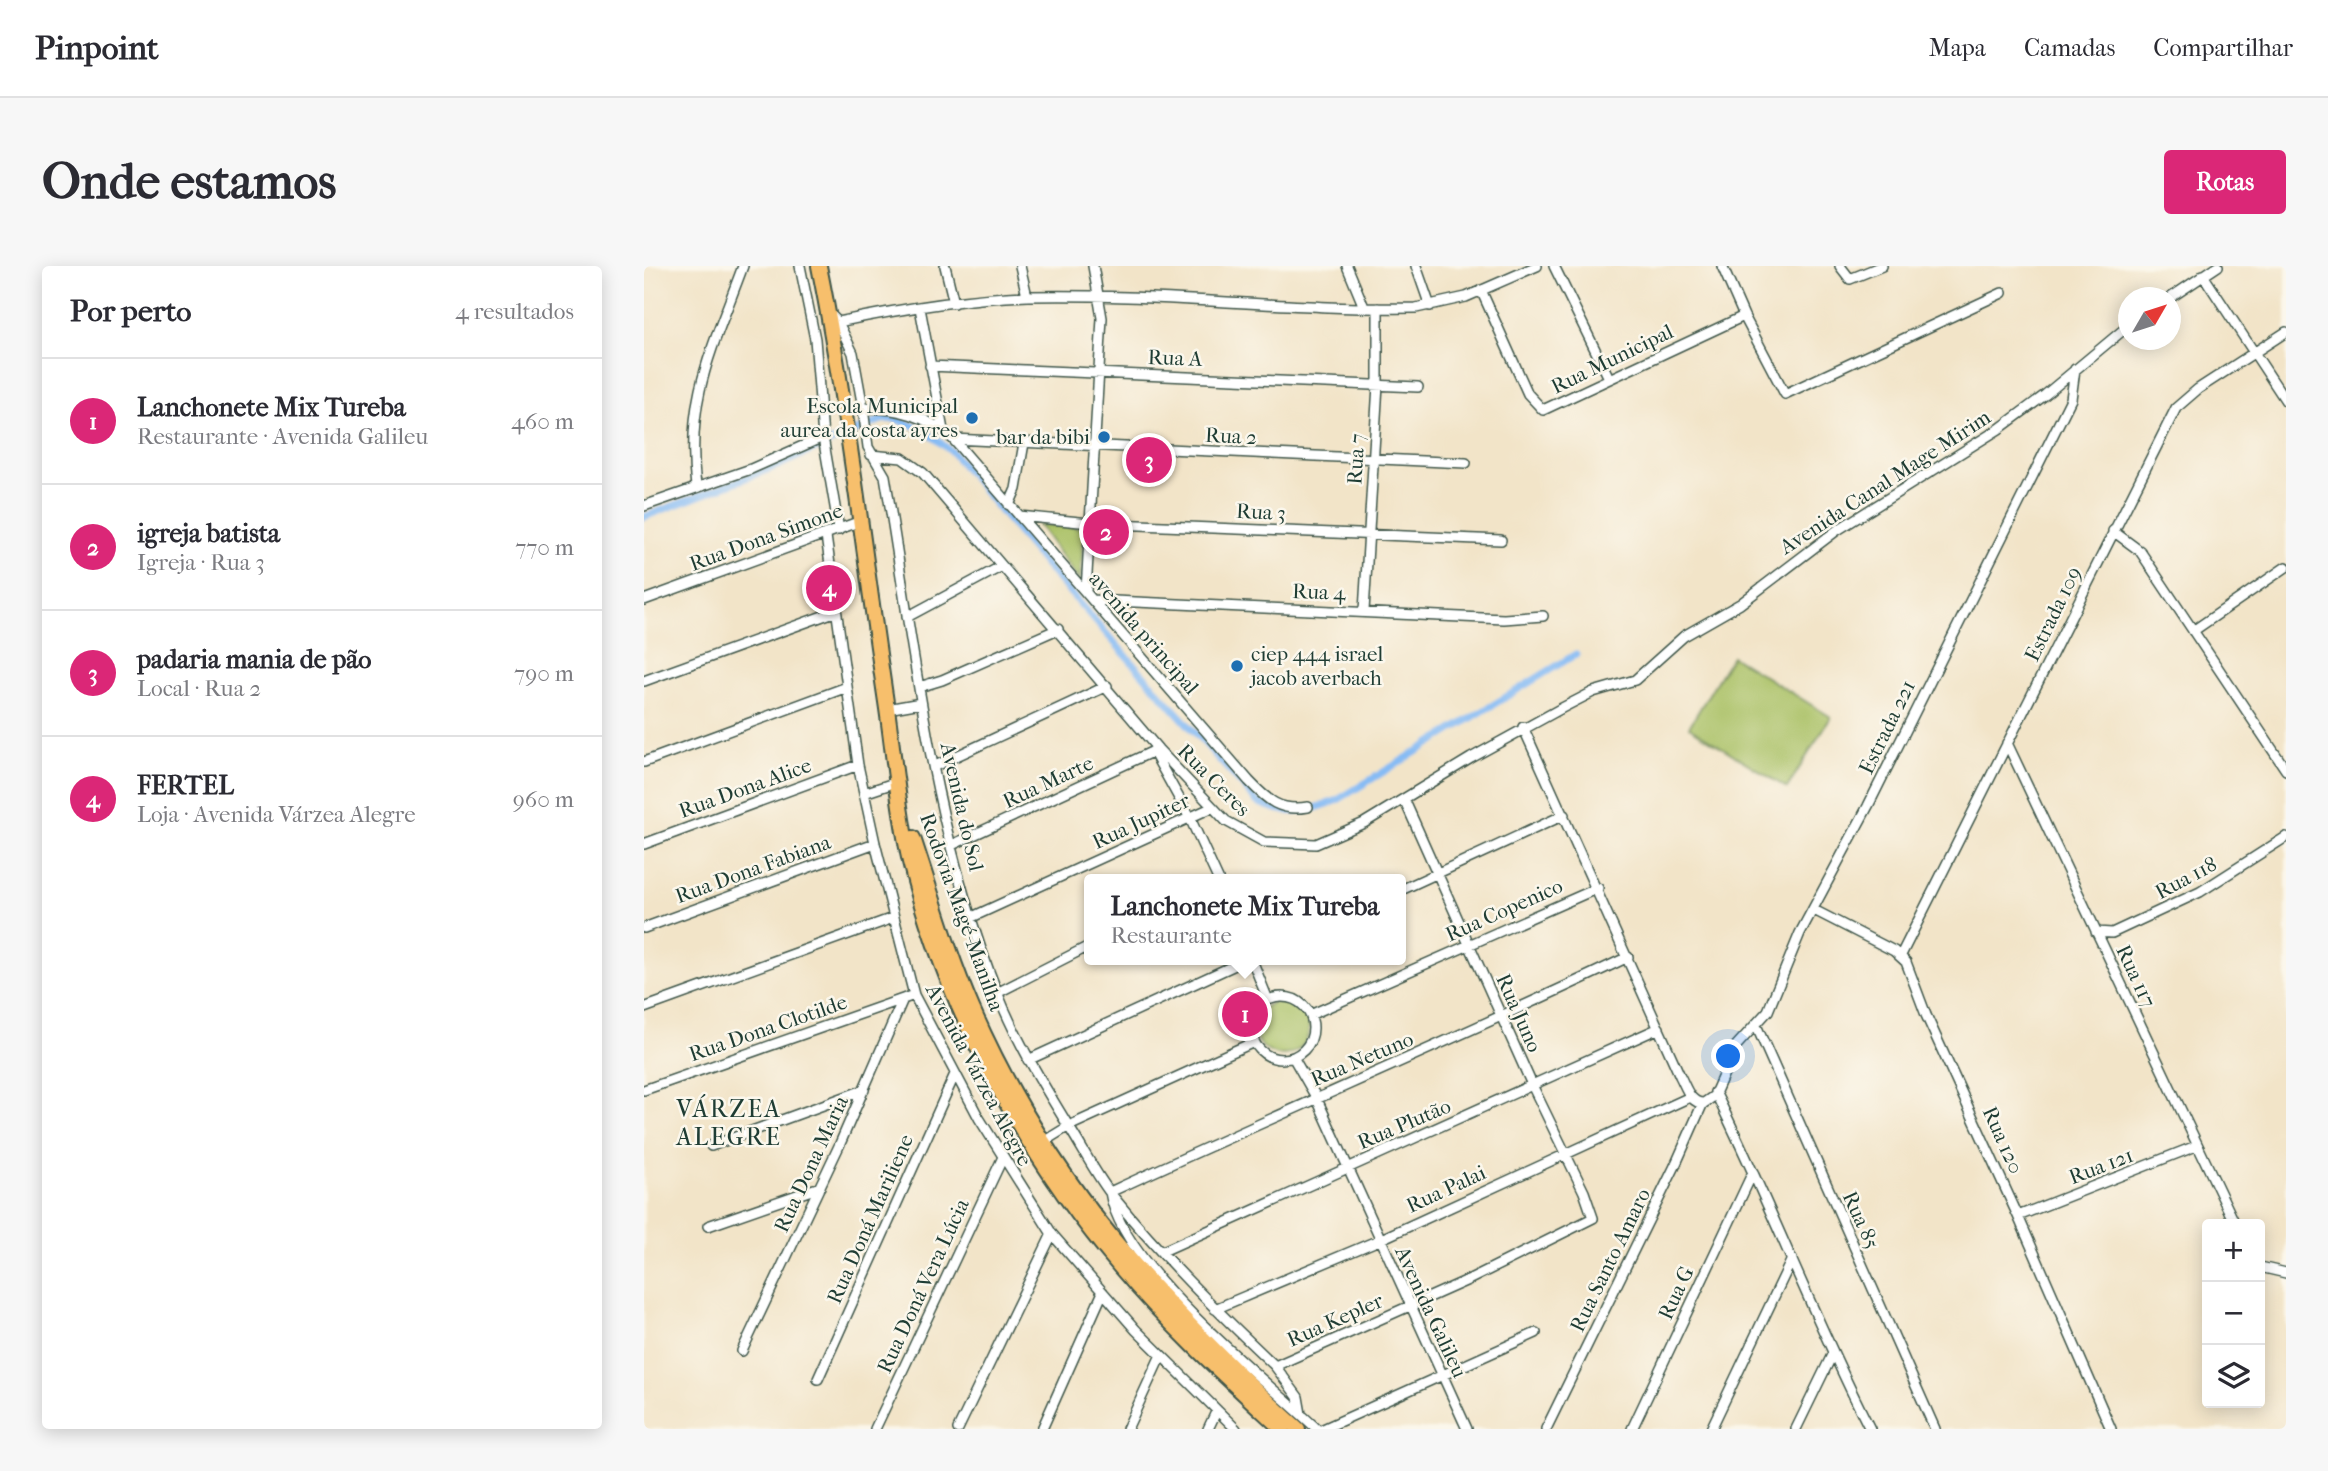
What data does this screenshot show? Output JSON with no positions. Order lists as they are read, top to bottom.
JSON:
{
  "streets": {
    "highway": ["Rodovia Magé-Manilha"],
    "street": [
      "Rua A",
      "Rua Municipal",
      "Rua 2",
      "Rua 7",
      "Avenida Canal Mage Mirim",
      "Rua 3",
      "Rua Dona Simone",
      "Rua 4",
      "Estrada 109",
      "avenida principal",
      "Estrada 221",
      "Rua Ceres",
      "Rua Marte",
      "Rua Dona Alice",
      "Avenida do Sol",
      "Rua Jupiter",
      "Rua Dona Fabiana",
      "Rua 118",
      "Rua Copenico",
      "Rua 117",
      "Rua Juno",
      "Rua Dona Clotilde",
      "Rua Netuno",
      "Avenida Várzea Alegre",
      "Rua Plutão",
      "Rua 120",
      "Rua Dona Maria",
      "Rua 121",
      "Rua Palai",
      "Rua Doná Mariliene",
      "Rua 85",
      "Rua Santo Amaro",
      "Rua Doná Vera Lúcia",
      "Rua G",
      "Avenida Galileu",
      "Rua Kepler"
    ]
  },
  "crossings": [
    ["Rua A", "Rua 7"],
    ["Rua 2", "Rua 7"],
    ["Rua 2", "avenida principal"],
    ["Rua 7", "Rua 3"],
    ["Rua 7", "Rua 4"],
    ["Avenida Canal Mage Mirim", "Estrada 221"],
    ["Avenida Canal Mage Mirim", "Rua Ceres"],
    ["Rua 3", "avenida principal"],
    ["Rua Dona Simone", "Rodovia Magé-Manilha"],
    ["Rua Dona Simone", "Avenida Várzea Alegre"],
    ["Rua 4", "avenida principal"],
    ["Estrada 109", "Rua 117"],
    ["Estrada 109", "Rua 120"],
    ["avenida principal", "Avenida do Sol"],
    ["Estrada 221", "Rua 85"],
    ["Rua Ceres", "Rua Marte"],
    ["Rua Ceres", "Avenida do Sol"],
    ["Rua Ceres", "Rua Jupiter"],
    ["Rua Ceres", "Rua Copenico"],
    ["Rua Ceres", "Rua Juno"],
    ["Rua Marte", "Avenida do Sol"],
    ["Rua Dona Alice", "Avenida Várzea Alegre"],
    ["Avenida do Sol", "Rua Jupiter"],
    ["Avenida do Sol", "Rua Netuno"],
    ["Avenida do Sol", "Rua Plutão"],
    ["Avenida do Sol", "Rua Palai"],
    ["Avenida do Sol", "Rua Kepler"],
    ["Rua Dona Fabiana", "Avenida Várzea Alegre"],
    ["Rua 118", "Rua 117"],
    ["Rua Copenico", "Rua Juno"],
    ["Rua Copenico", "Rua Netuno"],
    ["Rua Copenico", "Rua Plutão"],
    ["Rua Copenico", "Rua Palai"],
    ["Rua Copenico", "Avenida Galileu"],
    ["Rua 117", "Rua 121"],
    ["Rua Juno", "Rua Netuno"],
    ["Rua Juno", "Rua Plutão"],
    ["Rua Juno", "Rua Palai"],
    ["Rua Juno", "Rua Kepler"],
    ["Rua Dona Clotilde", "Rua Dona Maria"],
    ["Rua Netuno", "Avenida Galileu"],
    ["Avenida Várzea Alegre", "Rua Doná Mariliene"],
    ["Avenida Várzea Alegre", "Rua Doná Vera Lúcia"],
    ["Rua Plutão", "Avenida Galileu"],
    ["Rua 120", "Rua 121"],
    ["Rua Palai", "Avenida Galileu"],
    ["Avenida Galileu", "Rua Kepler"]
  ],
  "districts": ["VÁRZEA ALEGRE"],
  "places": ["Escola Municipal aurea da costa ayres", "bar da bibi", "ciep 444 israel jacob averbach"],
  "north": "top right",
  "page": {
    "header": "Pinpoint",
    "nav": ["Mapa", "Camadas", "Compartilhar"],
    "buttons": "Rotas",
    "title": "Onde estamos",
    "heading": ["Por perto", "4 resultados"],
    "list": [
      {
        "mark": "1",
        "name": "Lanchonete Mix Tureba",
        "note": "Restaurante · Avenida Galileu",
        "value": "460 m"
      },
      {
        "mark": "2",
        "name": "igreja batista",
        "note": "Igreja · Rua 3",
        "value": "770 m"
      },
      {
        "mark": "3",
        "name": "padaria mania de pão",
        "note": "Local · Rua 2",
        "value": "790 m"
      },
      {
        "mark": "4",
        "name": "FERTEL",
        "note": "Loja · Avenida Várzea Alegre",
        "value": "960 m"
      }
    ],
    "pins": [
      "3",
      "2",
      "4",
      "1"
    ],
    "popup": ["Lanchonete Mix Tureba", "Restaurante"],
    "map_buttons": ["+", "−"]
  }
}
